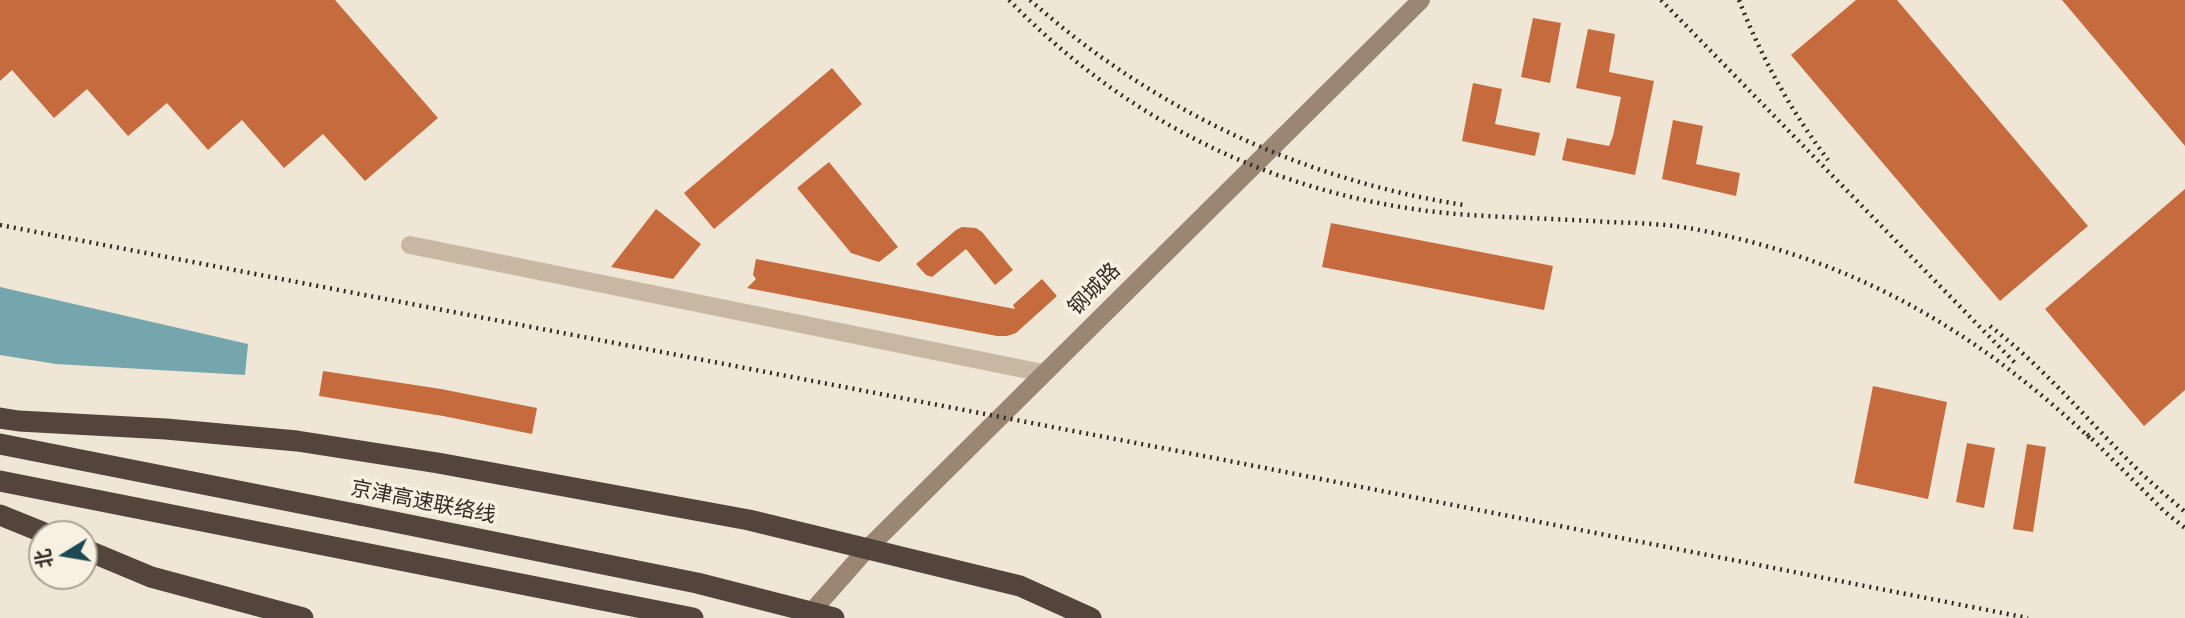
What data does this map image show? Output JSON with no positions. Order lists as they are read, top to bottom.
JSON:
{
  "streets": {
    "highway": ["京津高速联络线"],
    "street": ["钢城路"]
  },
  "north": "left"
}
